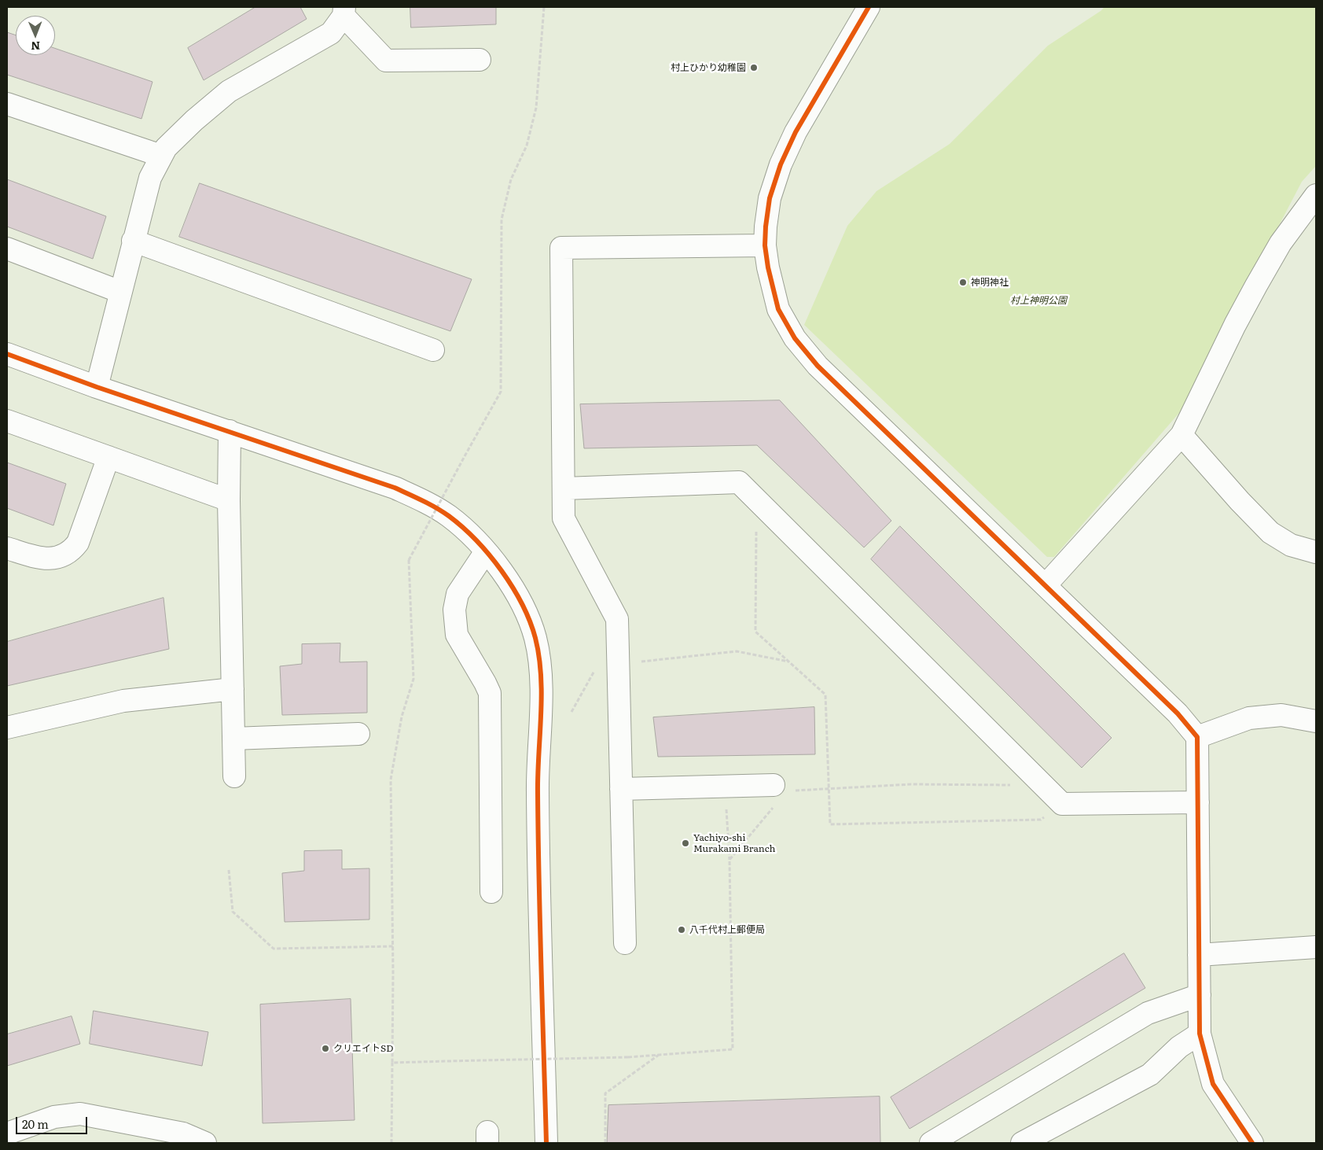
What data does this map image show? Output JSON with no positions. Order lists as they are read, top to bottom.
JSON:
{
  "parks": ["村上神明公園"],
  "places": [
    "村上ひかり幼稚園",
    "神明神社",
    "Yachiyo-shi Murakami Branch",
    "八千代村上郵便局",
    "クリエイトSD"
  ],
  "scale_bar": "20 m",
  "north": "bottom"
}
